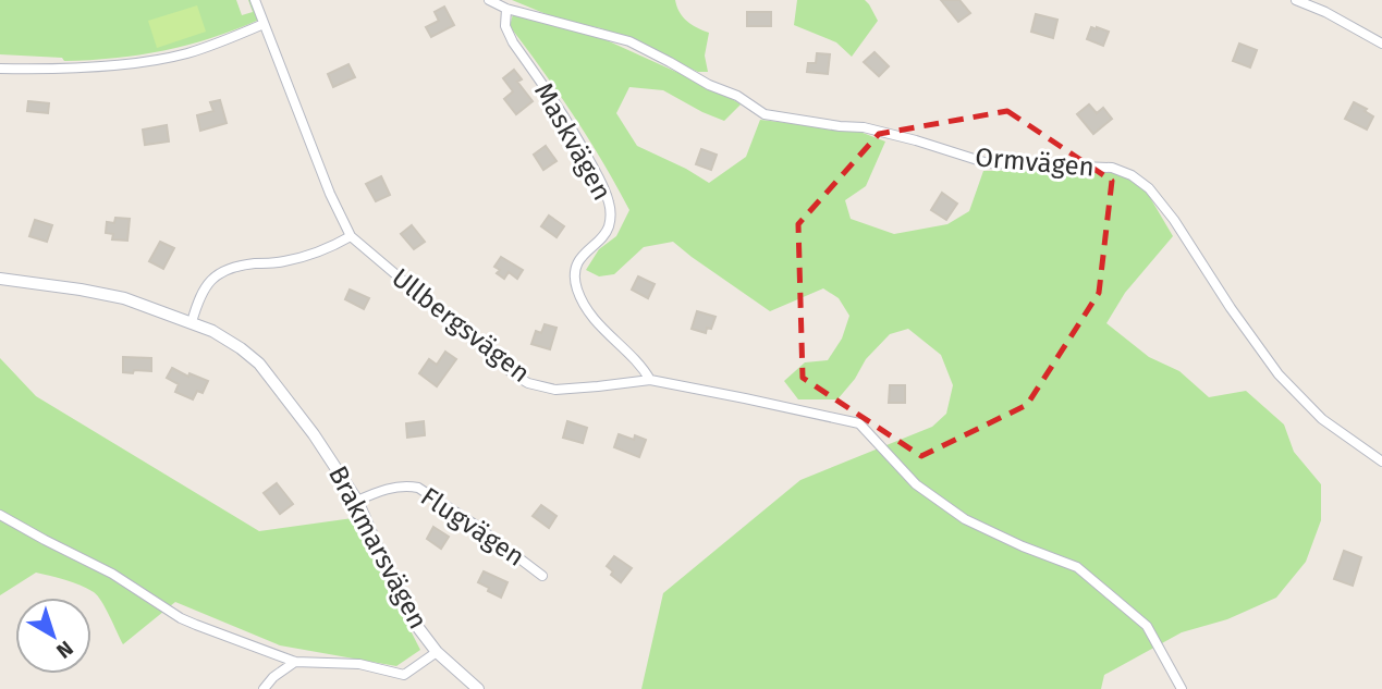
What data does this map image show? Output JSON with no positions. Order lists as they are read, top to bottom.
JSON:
{
  "streets": {
    "street": [
      "Maskvägen",
      "Ormvägen",
      "Ullbergsvägen",
      "Flugvägen",
      "Brakmarsvägen"
    ]
  },
  "crossings": [
    ["Maskvägen", "Ormvägen"],
    ["Maskvägen", "Ullbergsvägen"],
    ["Flugvägen", "Brakmarsvägen"]
  ],
  "north": "bottom right"
}
